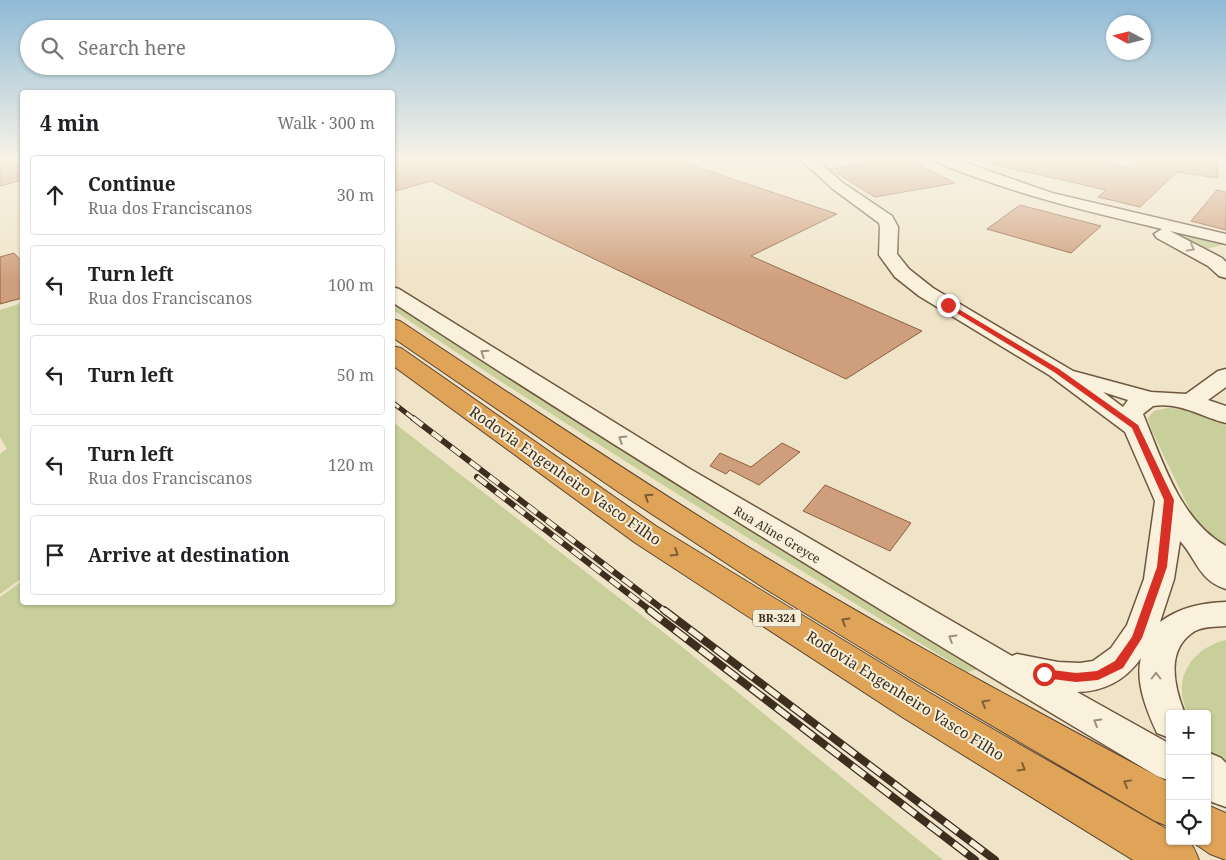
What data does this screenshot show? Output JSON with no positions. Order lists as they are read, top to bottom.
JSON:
{
  "streets": {
    "highway": ["Rodovia Engenheiro Vasco Filho", "BR-324"],
    "main road": ["Rua Aline Greyce"]
  },
  "one_way": ["Rua Aline Greyce"],
  "north": "left",
  "page": {
    "search": "Search here",
    "heading": ["4 min", "Walk · 300 m"],
    "list": [
      ["Continue", "Rua dos Franciscanos", "30 m"],
      ["Turn left", "Rua dos Franciscanos", "100 m"],
      ["Turn left", "50 m"],
      ["Turn left", "Rua dos Franciscanos", "120 m"],
      "Arrive at destination"
    ],
    "map_buttons": ["+", "−"]
  }
}
